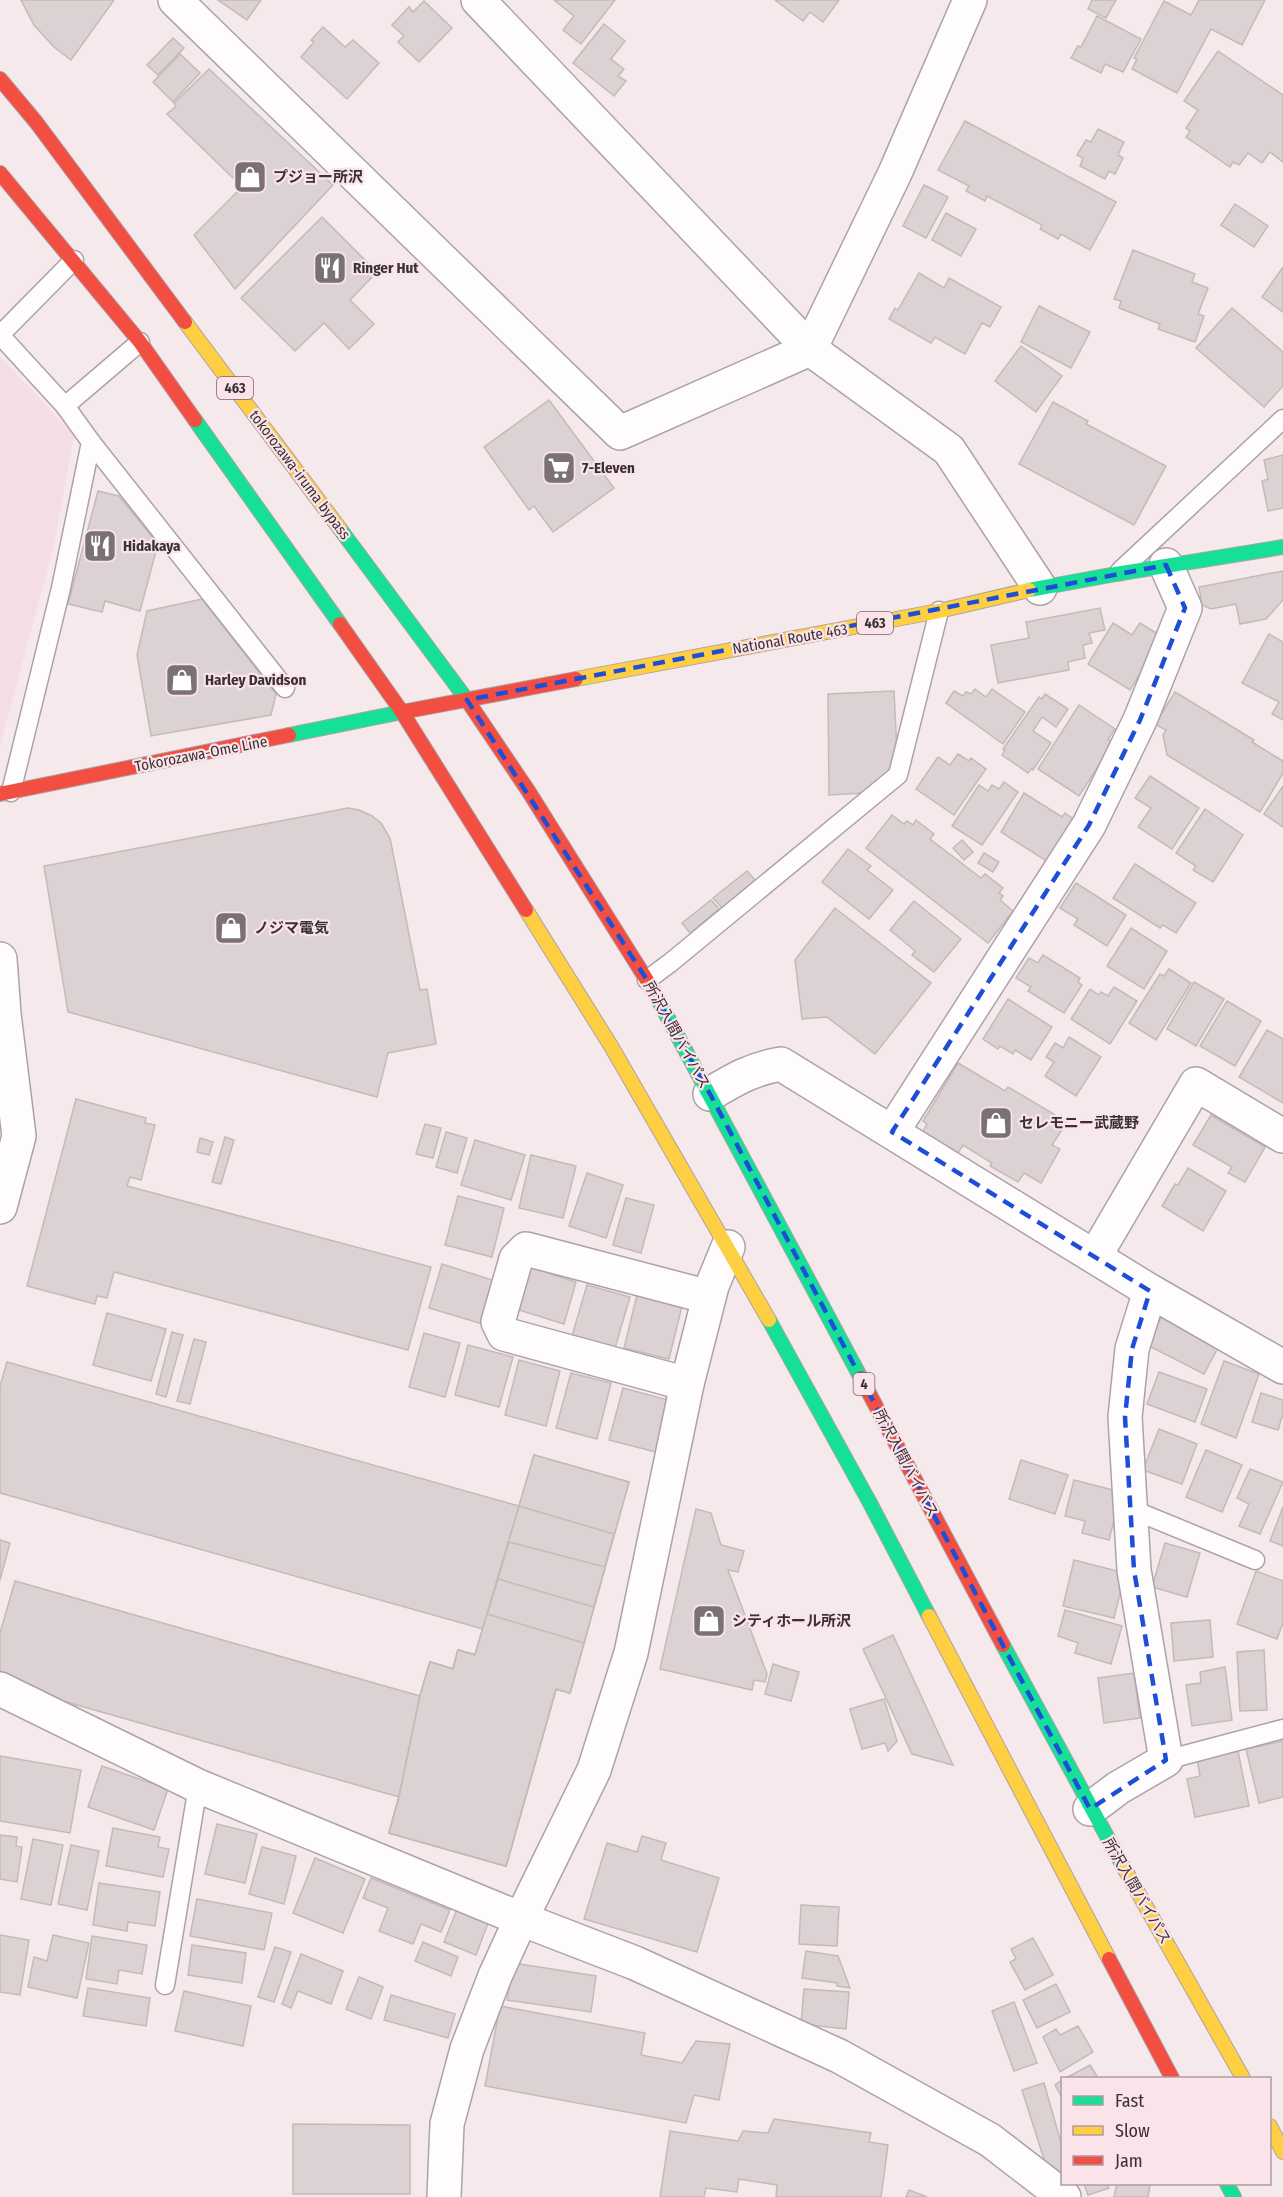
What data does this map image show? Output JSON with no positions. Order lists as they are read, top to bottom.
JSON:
{
  "streets": {
    "main road": [
      "463",
      "tokorozawa-iruma bypass",
      "National Route 463",
      "Tokorozawa-Ome Line",
      "所沢入間バイパス",
      "4"
    ]
  },
  "crossings": [
    ["tokorozawa-iruma bypass", "National Route 463"],
    ["tokorozawa-iruma bypass", "所沢入間バイパス"],
    ["National Route 463", "Tokorozawa-Ome Line"],
    ["National Route 463", "所沢入間バイパス"]
  ],
  "places": {
    "shop": [
      "プジョー所沢",
      "Harley Davidson",
      "ノジマ電気",
      "セレモニー武蔵野",
      "シティホール所沢"
    ],
    "restaurant": ["Ringer Hut", "Hidakaya"],
    "supermarket": ["7-Eleven"]
  },
  "legend": ["Fast", "Slow", "Jam"]
}
